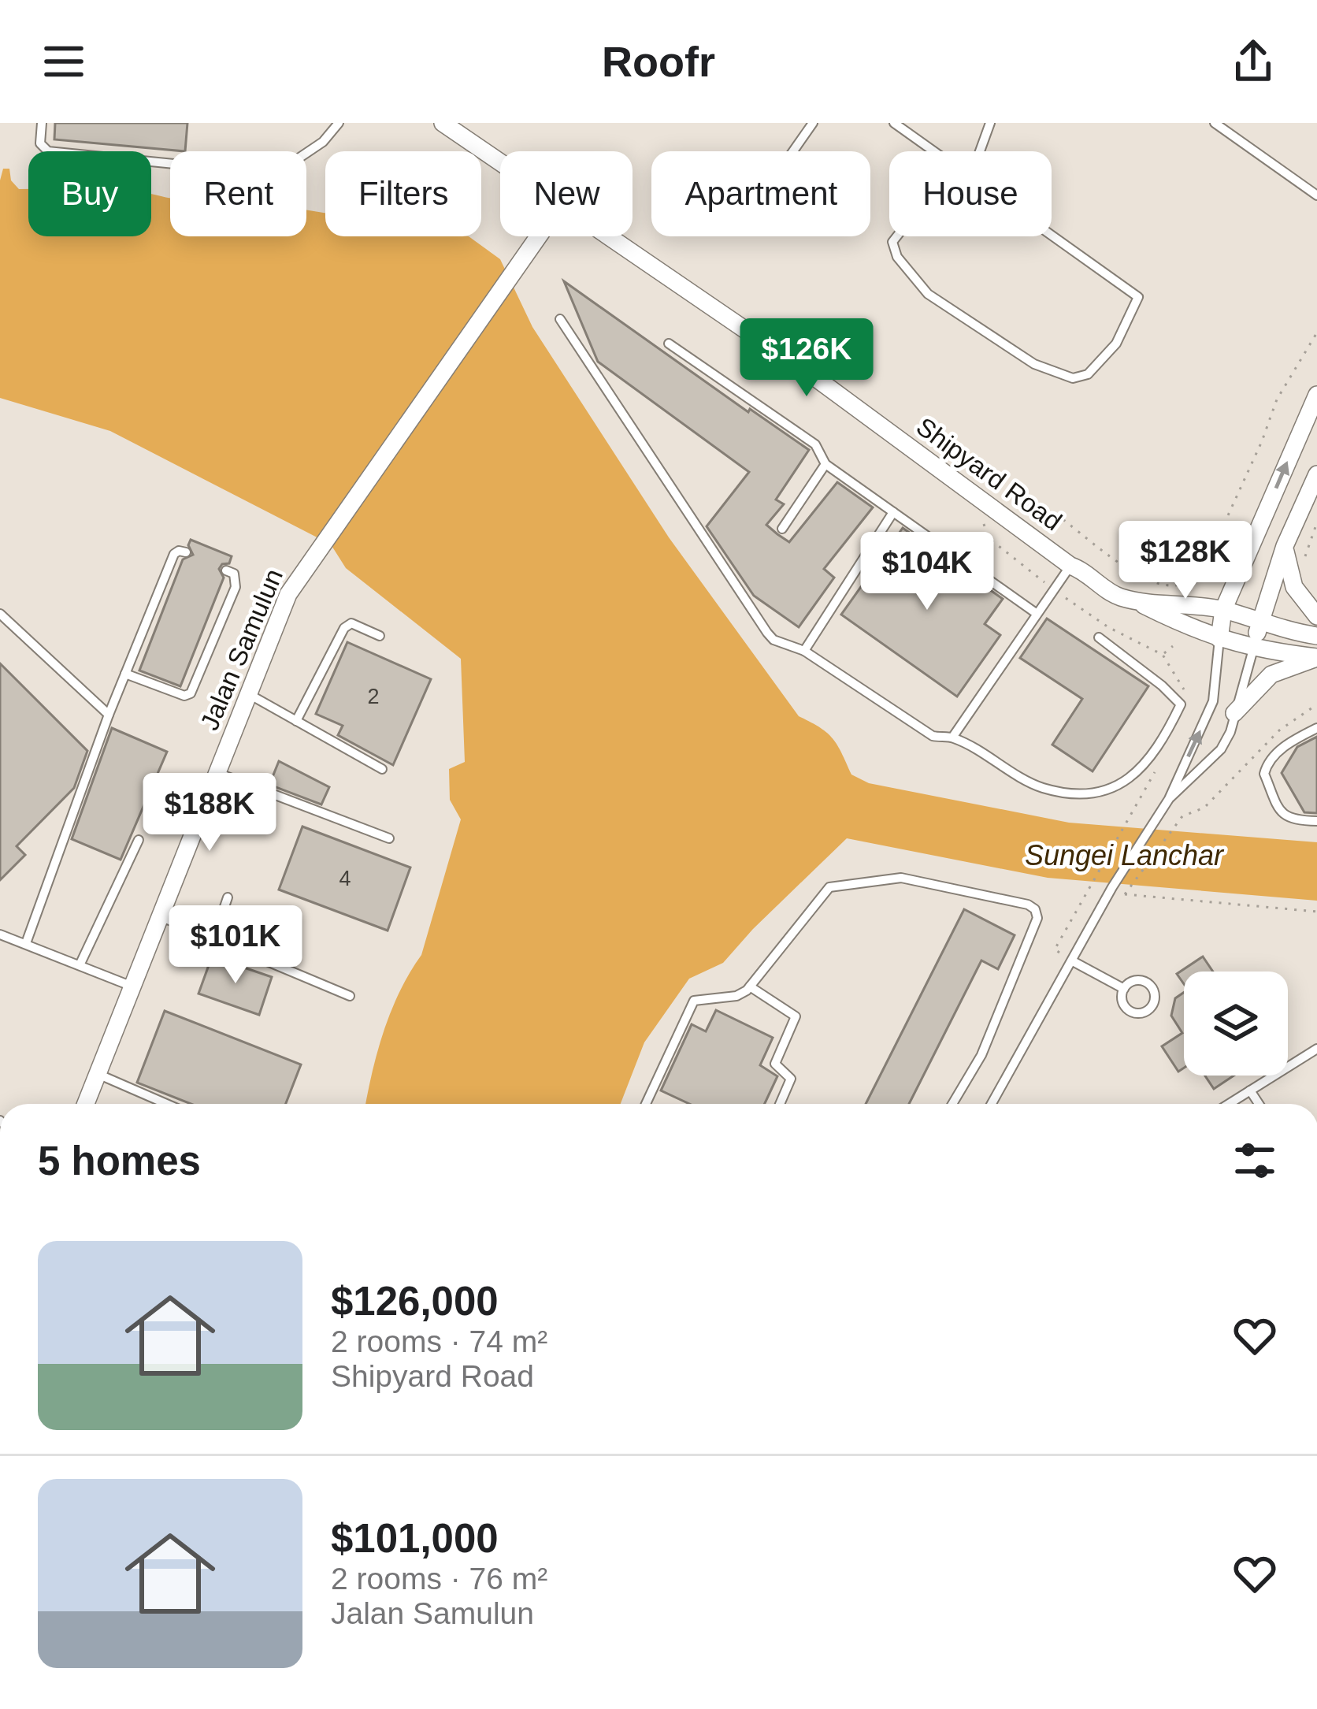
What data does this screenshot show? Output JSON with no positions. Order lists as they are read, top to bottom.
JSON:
{
  "streets": {
    "street": ["Shipyard Road", "Jalan Samulun"]
  },
  "water": ["Sungei Lanchar"],
  "house_numbers": ["2", "4"],
  "page": {
    "header": "Roofr",
    "chip": [
      "Buy",
      "Rent",
      "Filters",
      "New",
      "Apartment",
      "House"
    ],
    "price": [
      "$126K",
      "$128K",
      "$104K",
      "$188K",
      "$101K"
    ],
    "heading": "5 homes",
    "list": [
      {
        "name": "$126,000",
        "note": "2 rooms · 74 m² · Shipyard Road"
      },
      {
        "name": "$101,000",
        "note": "2 rooms · 76 m² · Jalan Samulun"
      }
    ]
  }
}
